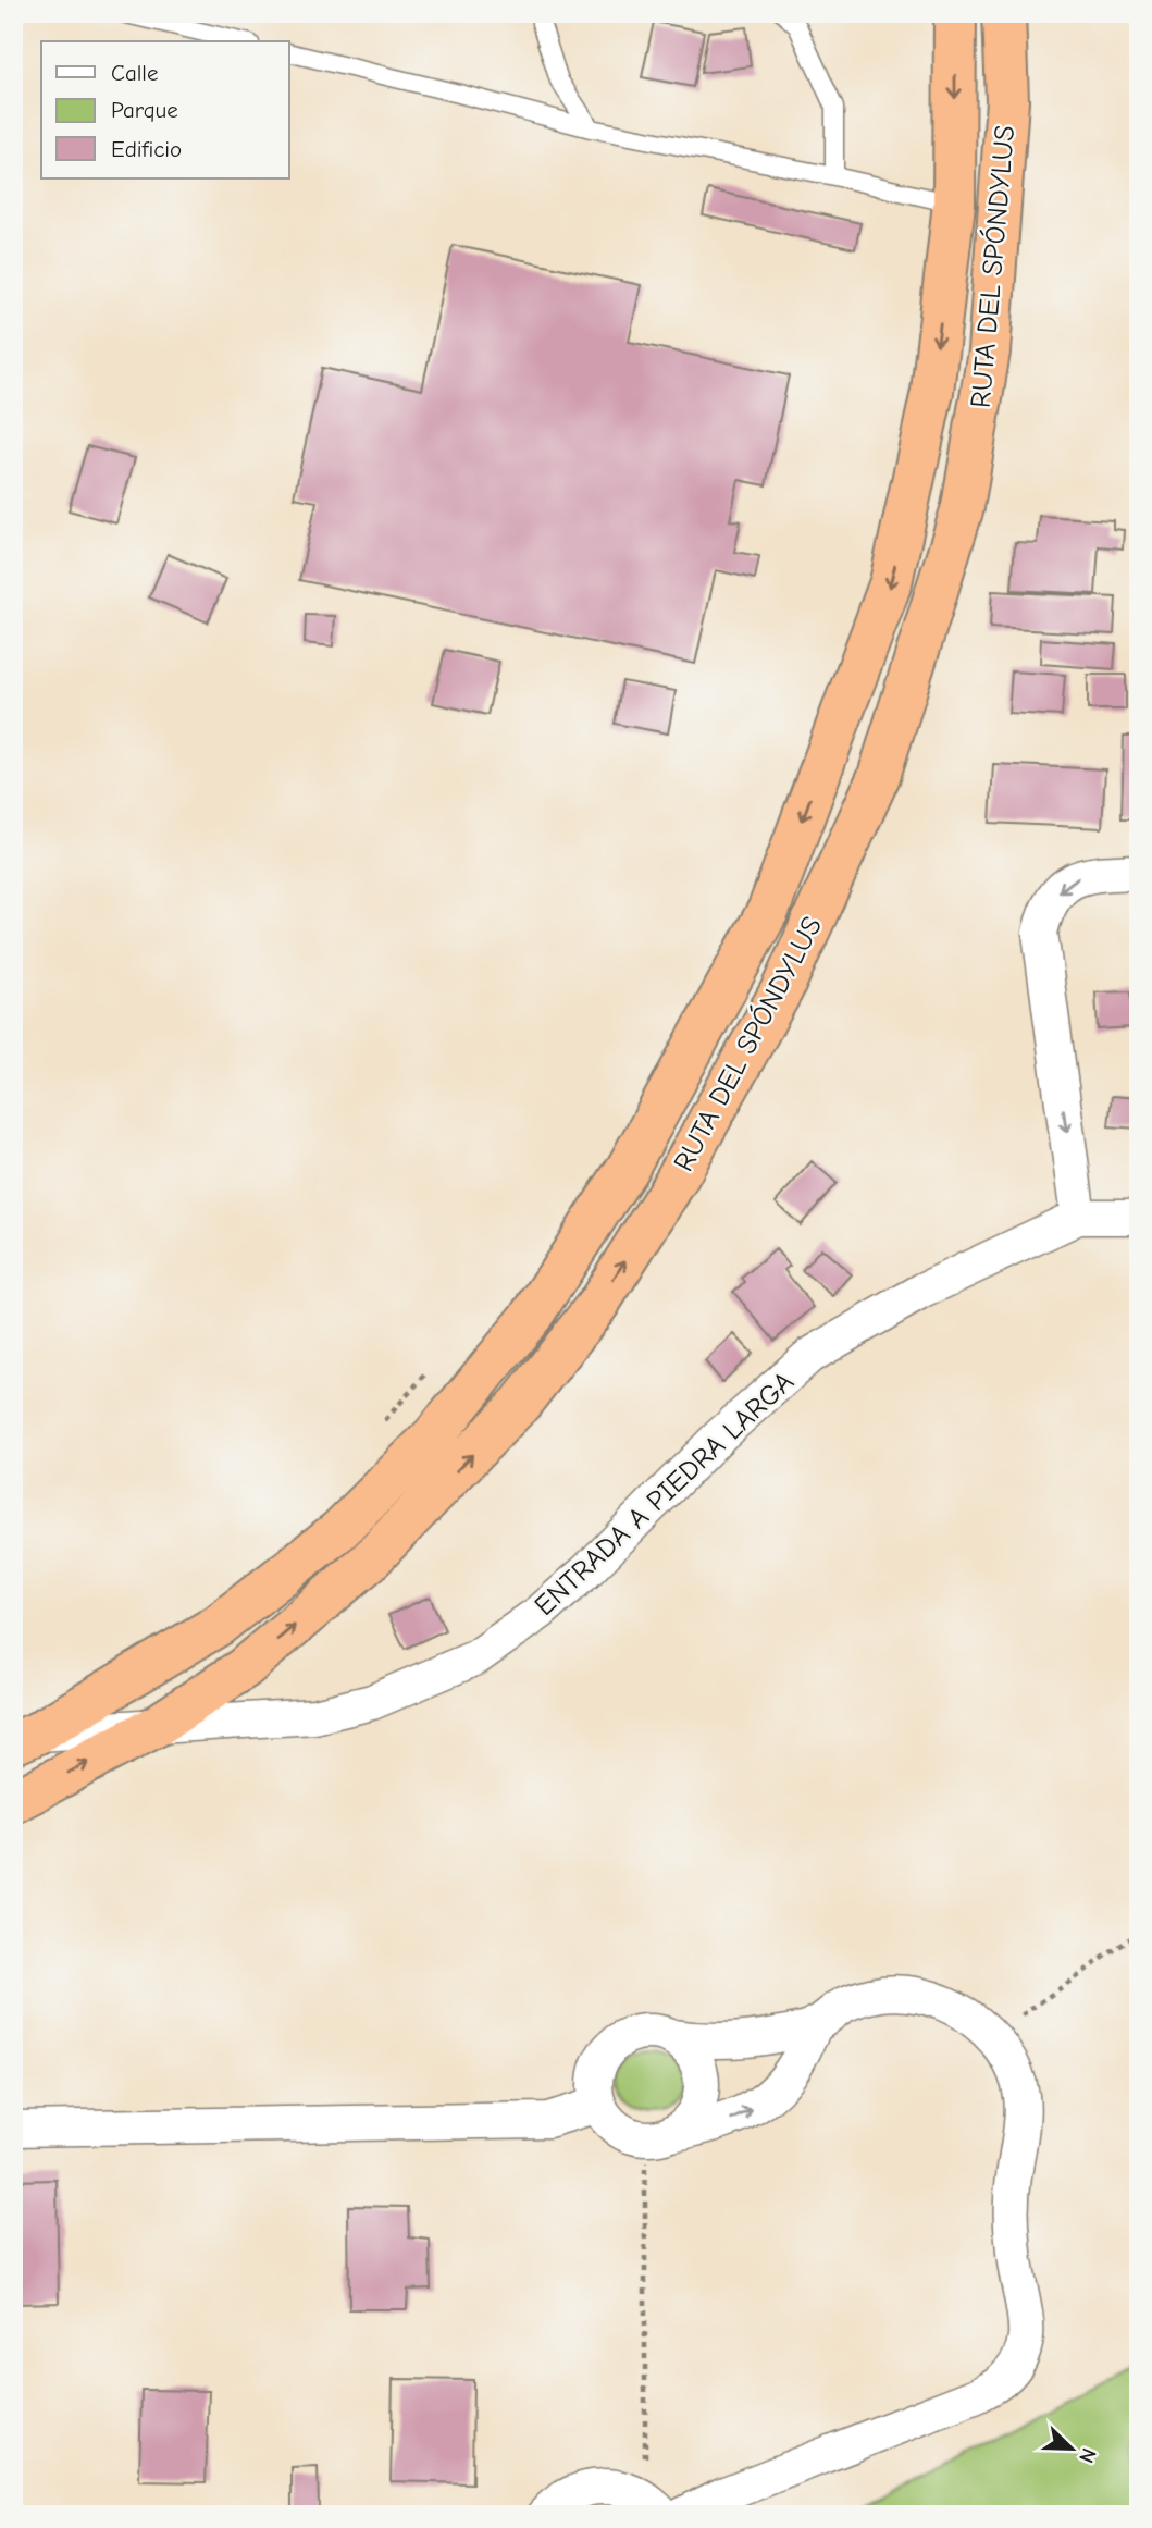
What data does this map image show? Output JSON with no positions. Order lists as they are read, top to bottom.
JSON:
{
  "streets": {
    "highway": ["RUTA DEL SPÓNDYLUS"],
    "street": ["ENTRADA A PIEDRA LARGA"]
  },
  "crossings": [
    ["RUTA DEL SPÓNDYLUS", "ENTRADA A PIEDRA LARGA"]
  ],
  "legend": ["Calle", "Parque", "Edificio"],
  "north": "bottom right"
}
